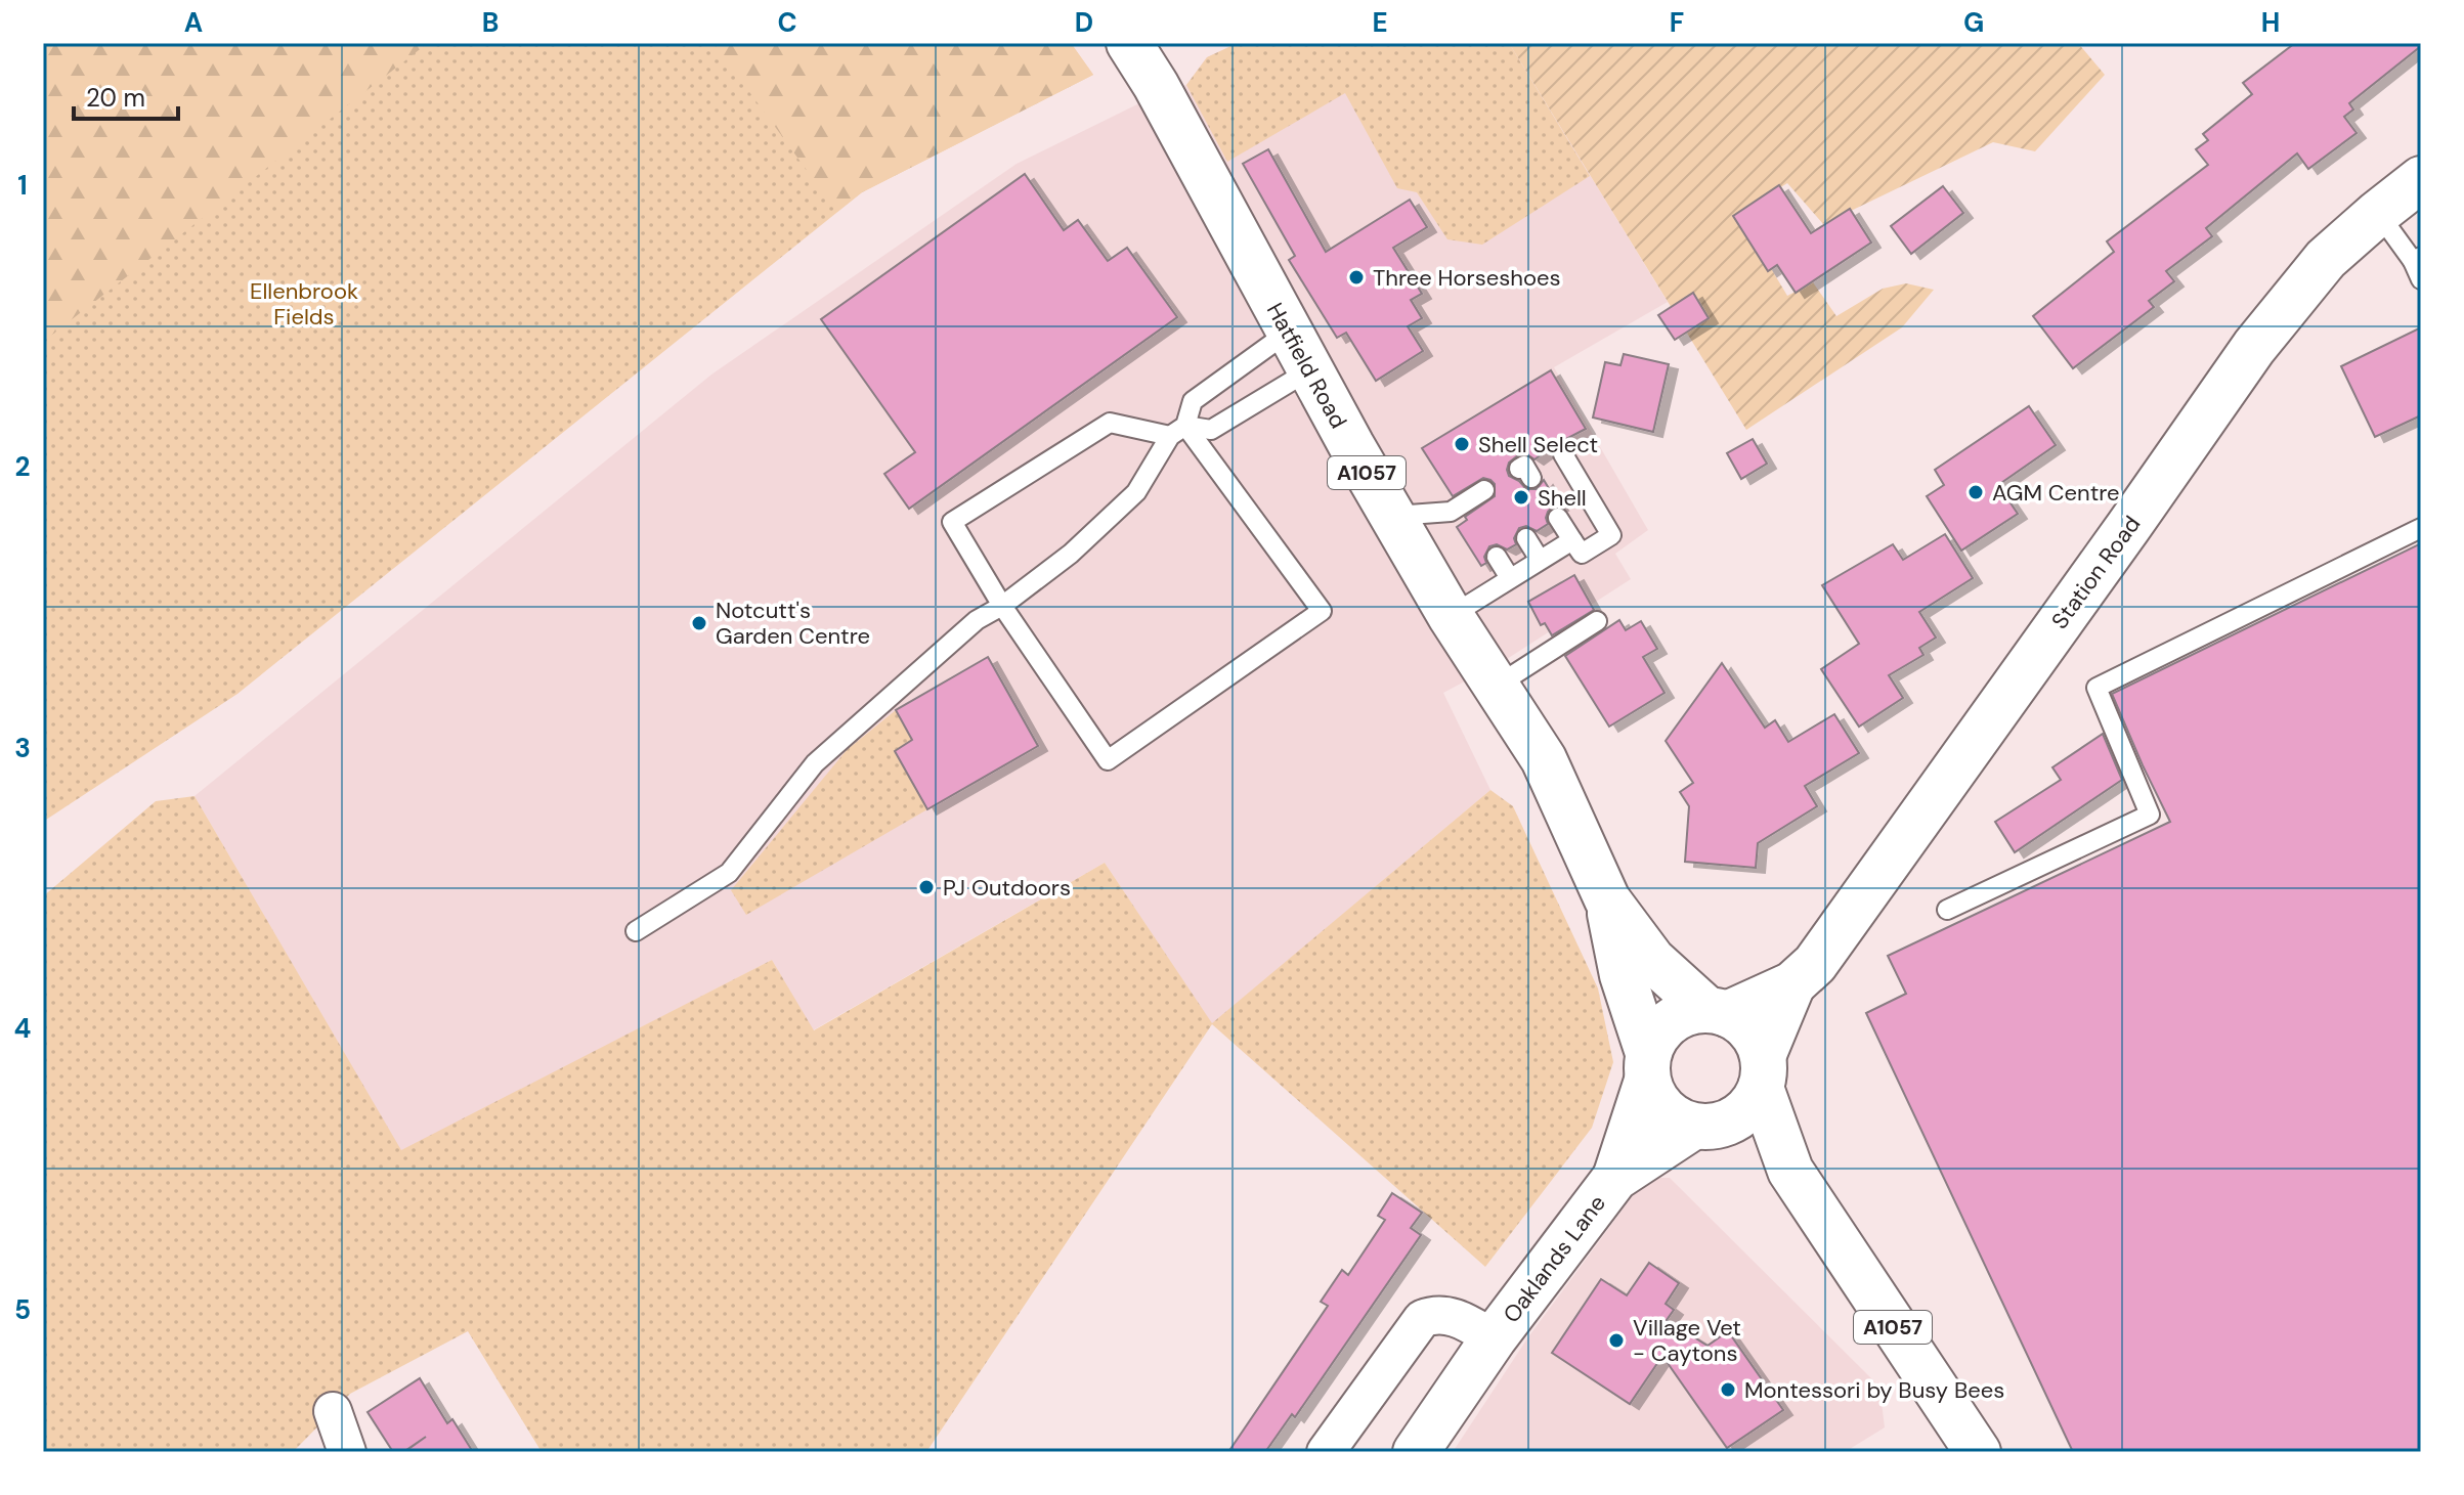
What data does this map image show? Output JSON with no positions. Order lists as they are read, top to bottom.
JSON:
{
  "streets": {
    "main road": [
      "Hatfield Road",
      "A1057",
      "Station Road",
      "Oaklands Lane"
    ]
  },
  "crossings": [
    ["Hatfield Road", "A1057"],
    ["Hatfield Road", "Station Road"],
    ["Hatfield Road", "Oaklands Lane"],
    ["A1057", "Station Road"],
    ["A1057", "Oaklands Lane"],
    ["Station Road", "Oaklands Lane"]
  ],
  "parks": ["Ellenbrook Fields"],
  "places": [
    "Three Horseshoes",
    "Shell Select",
    "AGM Centre",
    "Shell",
    "Notcutt's Garden Centre",
    "PJ Outdoors",
    "Village Vet - Caytons",
    "Montessori by Busy Bees"
  ],
  "scale_bar": "20 m",
  "grid": {
    "columns": [
      "A",
      "B",
      "C",
      "D",
      "E",
      "F",
      "G",
      "H"
    ],
    "rows": [
      "1",
      "2",
      "3",
      "4",
      "5"
    ]
  }
}
